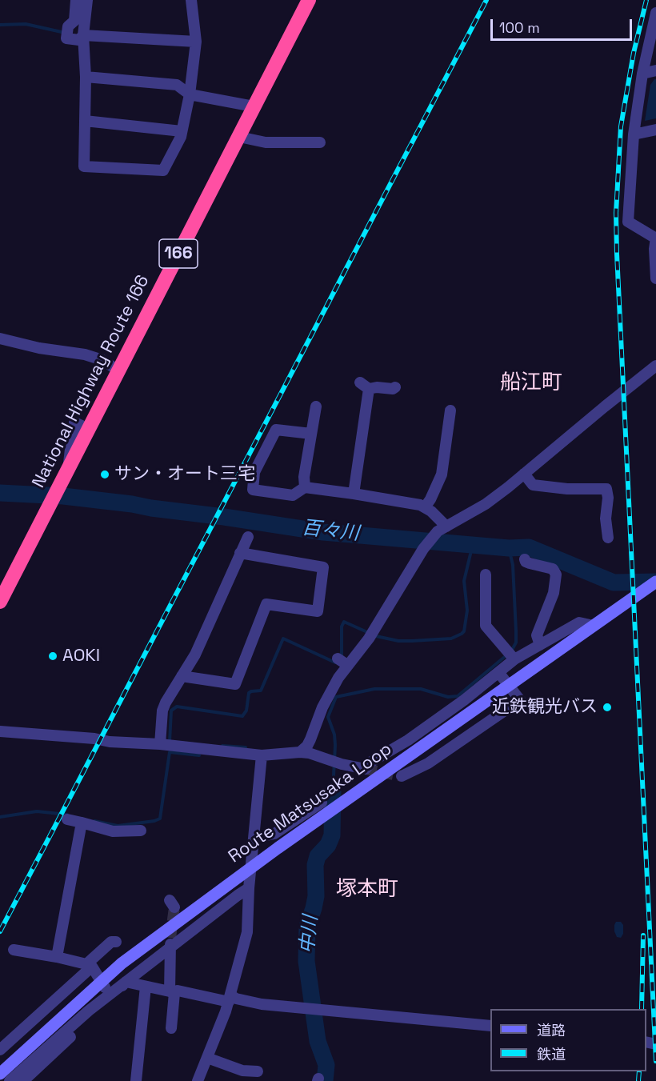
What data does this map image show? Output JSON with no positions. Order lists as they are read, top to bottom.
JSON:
{
  "streets": {
    "highway": ["166", "National Highway Route 166"],
    "main road": ["Route Matsusaka Loop"]
  },
  "districts": ["船江町", "塚本町"],
  "water": ["百々川", "中川"],
  "places": ["サン・オート三宅", "AOKI", "近鉄観光バス"],
  "legend": ["道路", "鉄道"],
  "scale_bar": "100 m"
}
